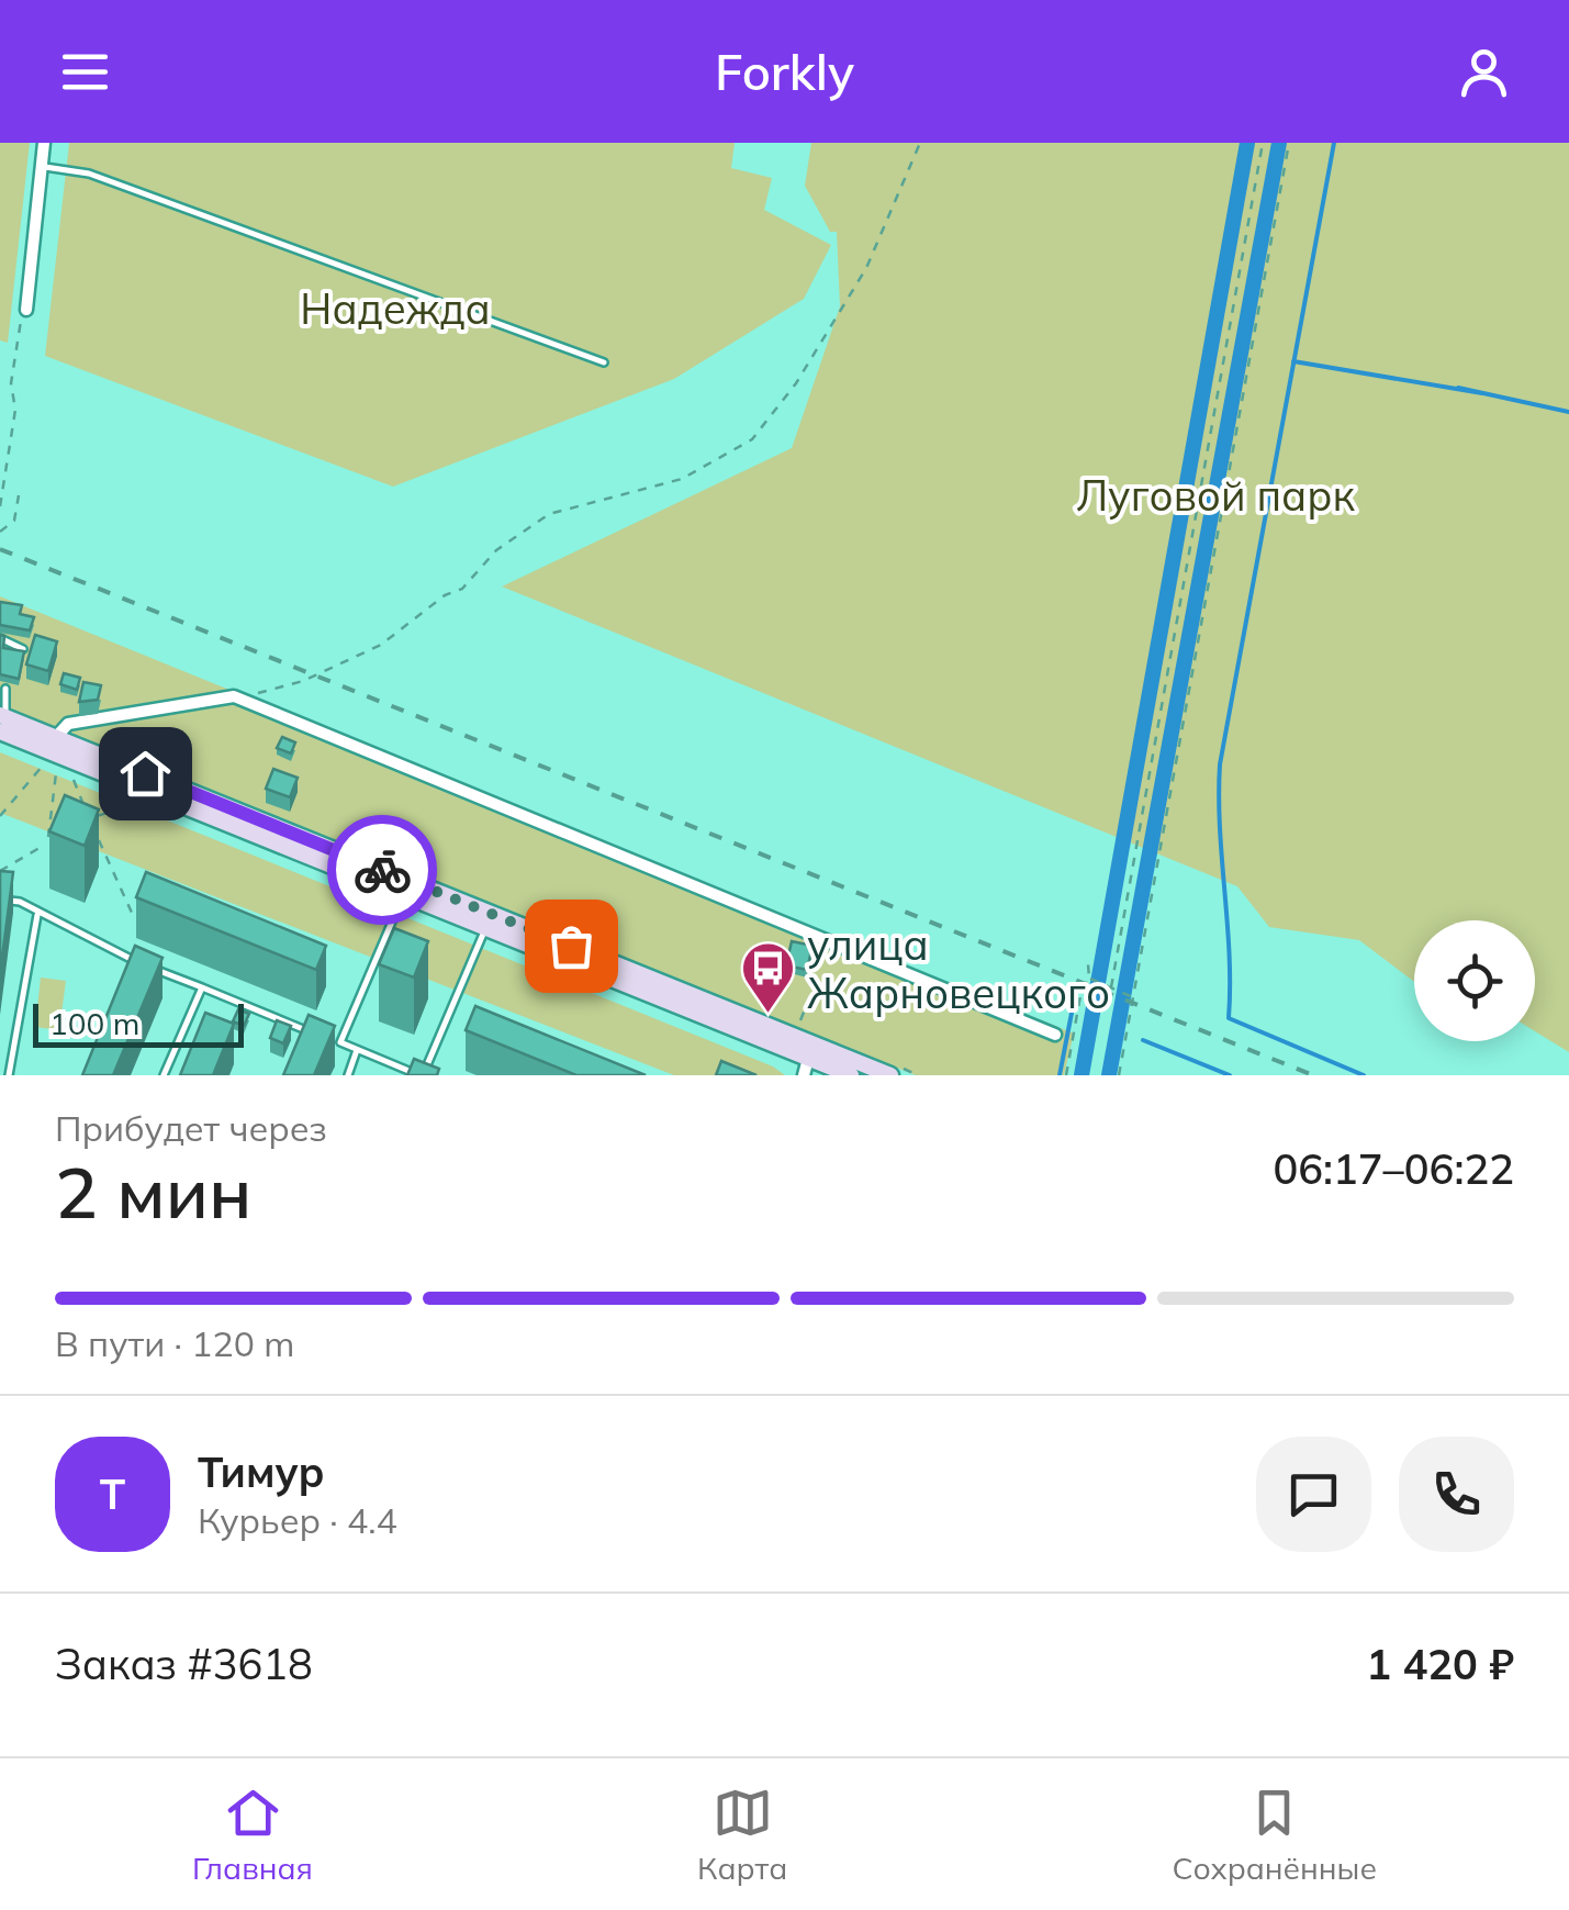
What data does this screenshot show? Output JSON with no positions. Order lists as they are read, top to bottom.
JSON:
{
  "parks": ["Надежда", "Луговой парк"],
  "places": {
    "bus stop": ["улица Жарновецкого"]
  },
  "scale_bar": "100 m",
  "page": {
    "header": "Forkly",
    "scale": "100 m",
    "heading": ["2 мин", "Прибудет через", "06:17–06:22"],
    "panel": [
      "Тимур",
      "Курьер · 4.4",
      "Заказ #3618",
      "1 420 ₽"
    ],
    "bar": "В пути · 120 m",
    "round": "Т",
    "tabs": ["Главная", "Карта", "Сохранённые"]
  }
}
